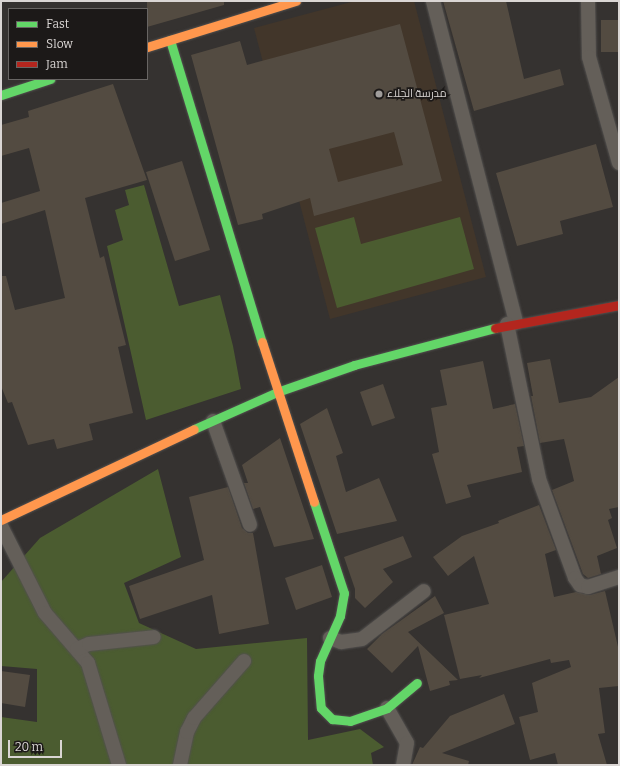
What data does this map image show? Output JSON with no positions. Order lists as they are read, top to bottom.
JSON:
{
  "places": ["مدرسة الجلاء"],
  "legend": ["Fast", "Slow", "Jam"],
  "scale_bar": "20 m"
}
